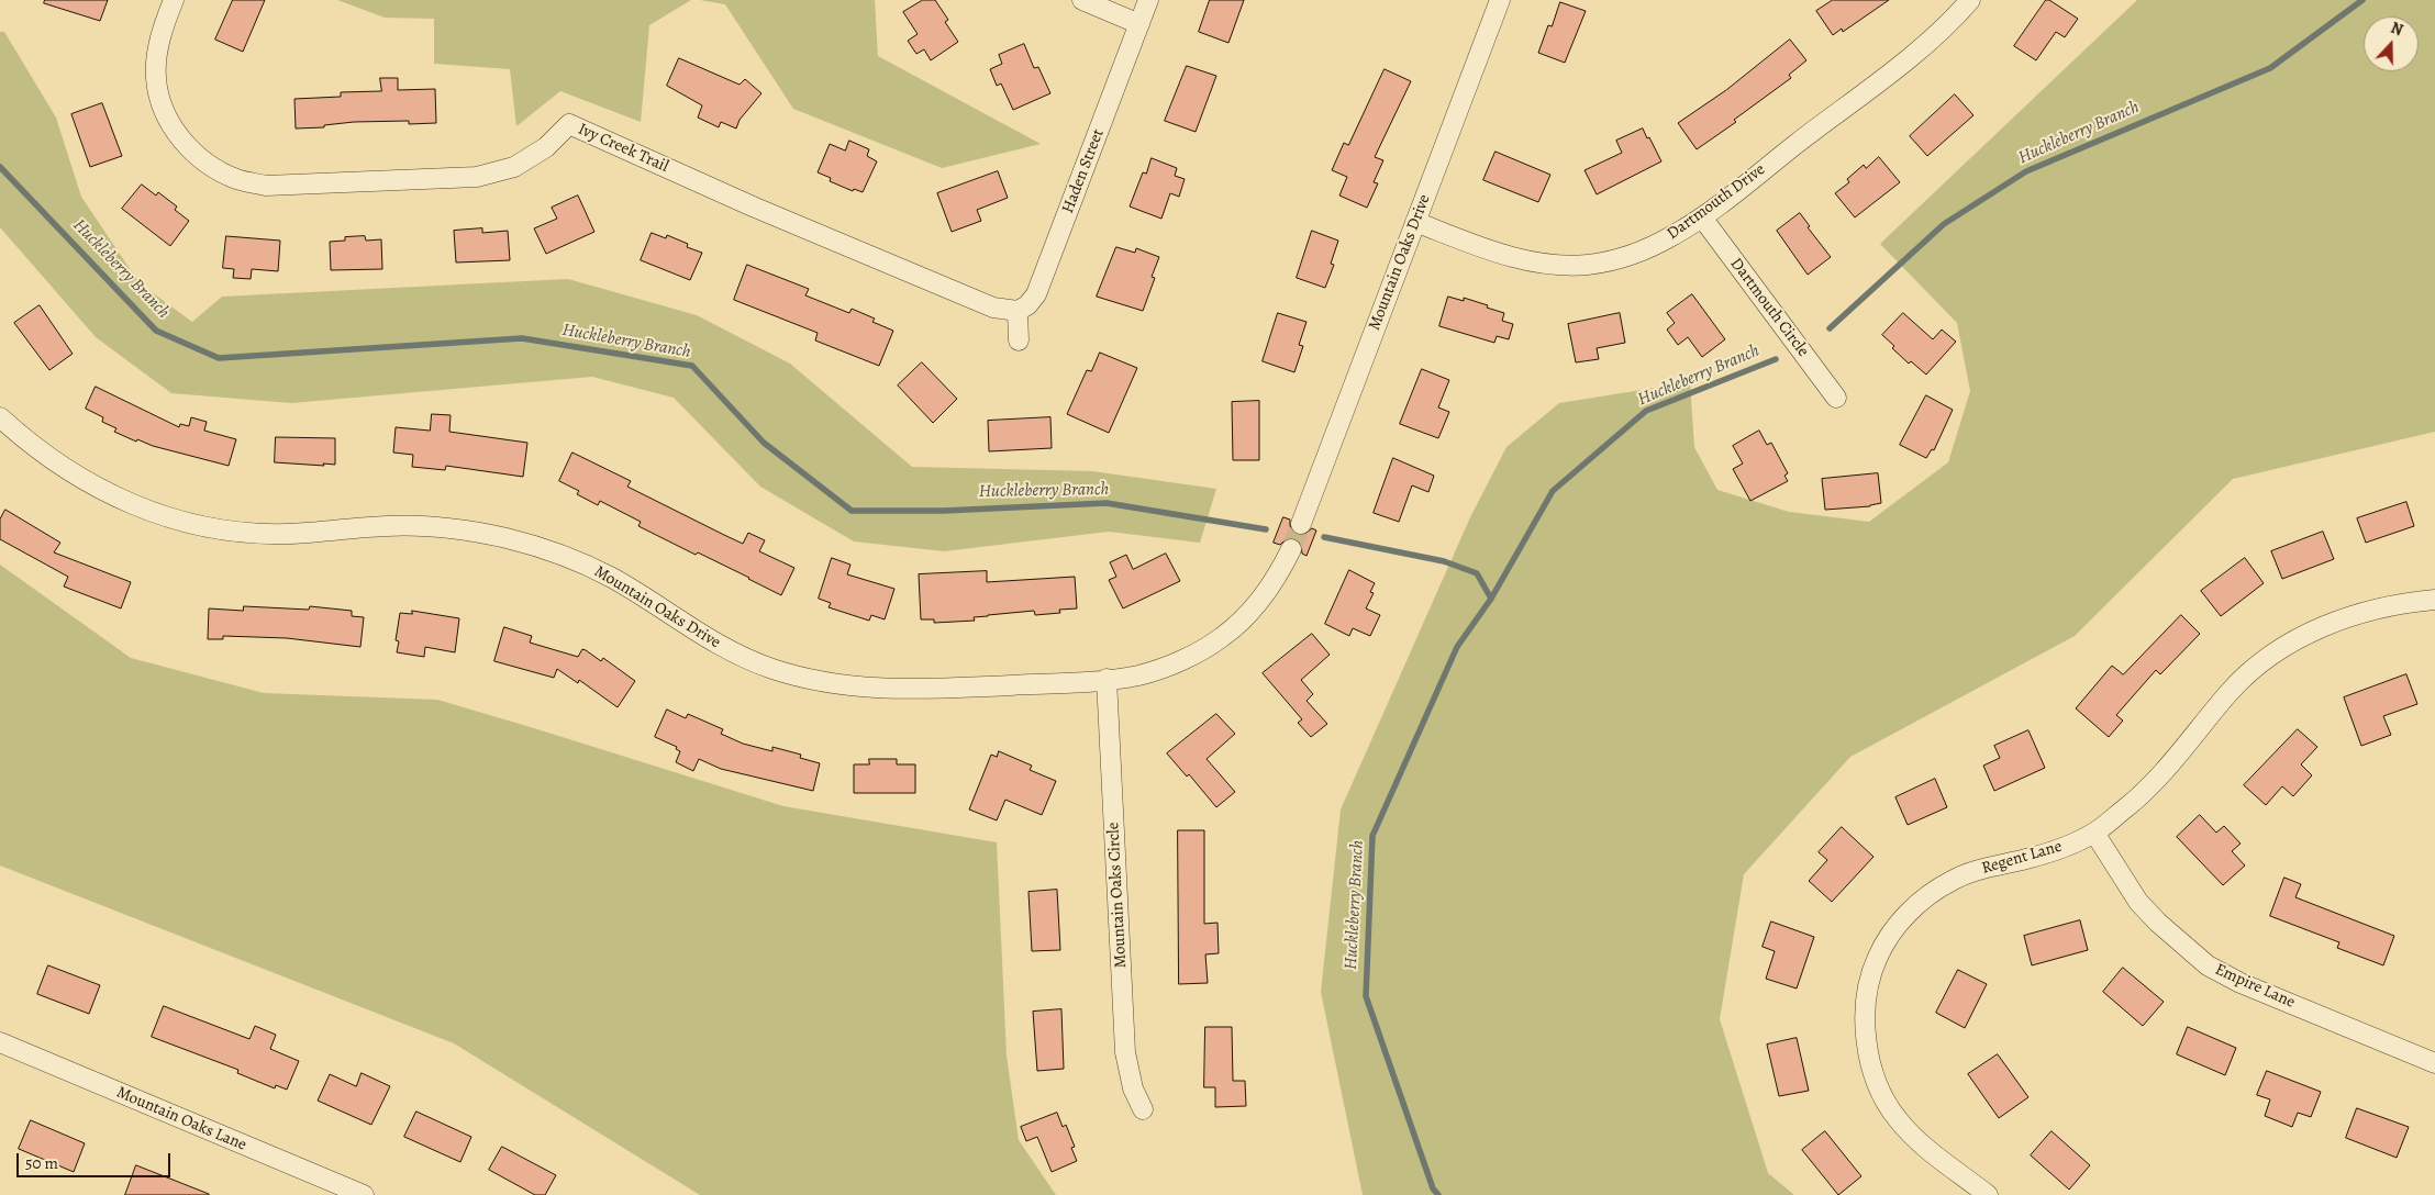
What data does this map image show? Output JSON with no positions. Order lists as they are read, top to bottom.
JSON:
{
  "streets": {
    "street": [
      "Ivy Creek Trail",
      "Haden Street",
      "Dartmouth Drive",
      "Mountain Oaks Drive",
      "Dartmouth Circle",
      "Regent Lane",
      "Mountain Oaks Circle",
      "Empire Lane",
      "Mountain Oaks Lane"
    ]
  },
  "crossings": [
    ["Ivy Creek Trail", "Haden Street"],
    ["Dartmouth Drive", "Mountain Oaks Drive"],
    ["Dartmouth Drive", "Dartmouth Circle"],
    ["Mountain Oaks Drive", "Mountain Oaks Circle"],
    ["Regent Lane", "Empire Lane"]
  ],
  "water": ["Huckleberry Branch"],
  "scale_bar": "50 m",
  "north": "top"
}
